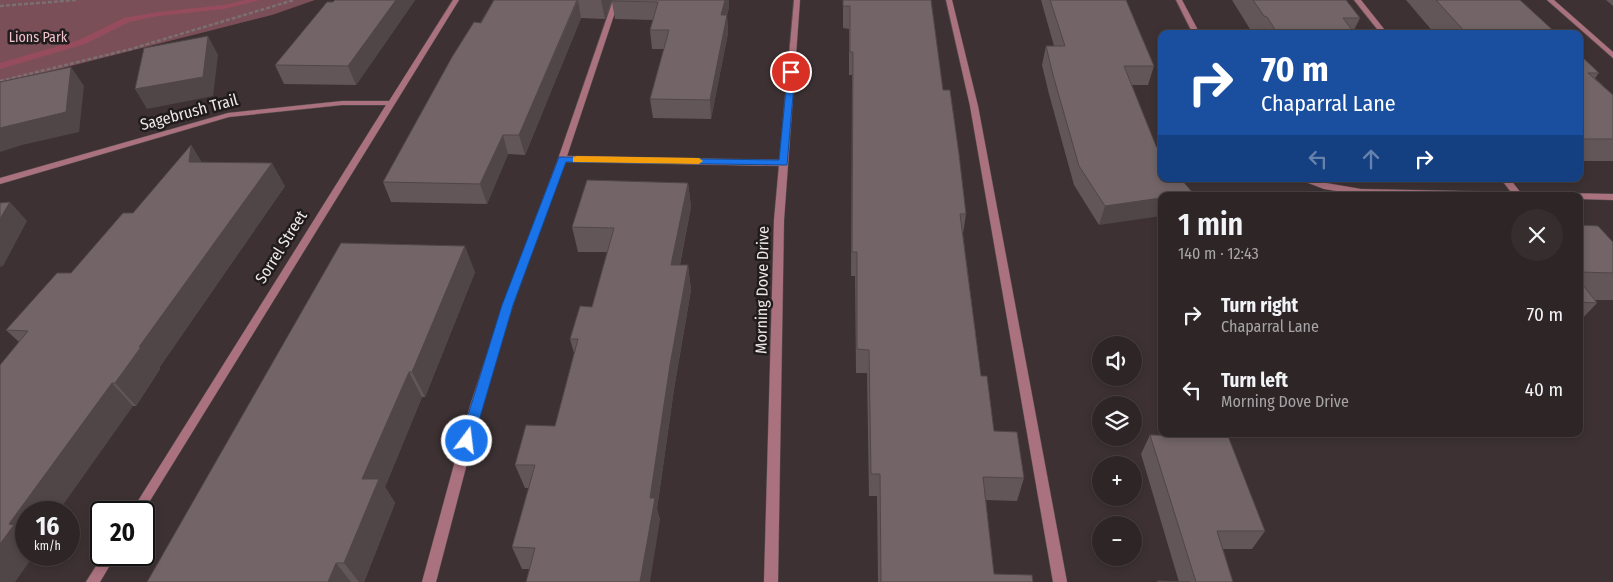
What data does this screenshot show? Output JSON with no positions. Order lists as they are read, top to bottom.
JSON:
{
  "streets": {
    "street": ["Sagebrush Trail", "Sorrel Street", "Morning Dove Drive"]
  },
  "crossings": [
    ["Sagebrush Trail", "Sorrel Street"]
  ],
  "parks": ["Lions Park"],
  "page": {
    "turn": ["70 m", "Chaparral Lane"],
    "heading": ["1 min", "140 m · 12:43"],
    "list": [
      {
        "name": "Turn right",
        "note": "Chaparral Lane",
        "value": "70 m"
      },
      {
        "name": "Turn left",
        "note": "Morning Dove Drive",
        "value": "40 m"
      }
    ],
    "map_buttons": ["+", "−"],
    "speed": "16 km/h",
    "limit": "20"
  }
}
